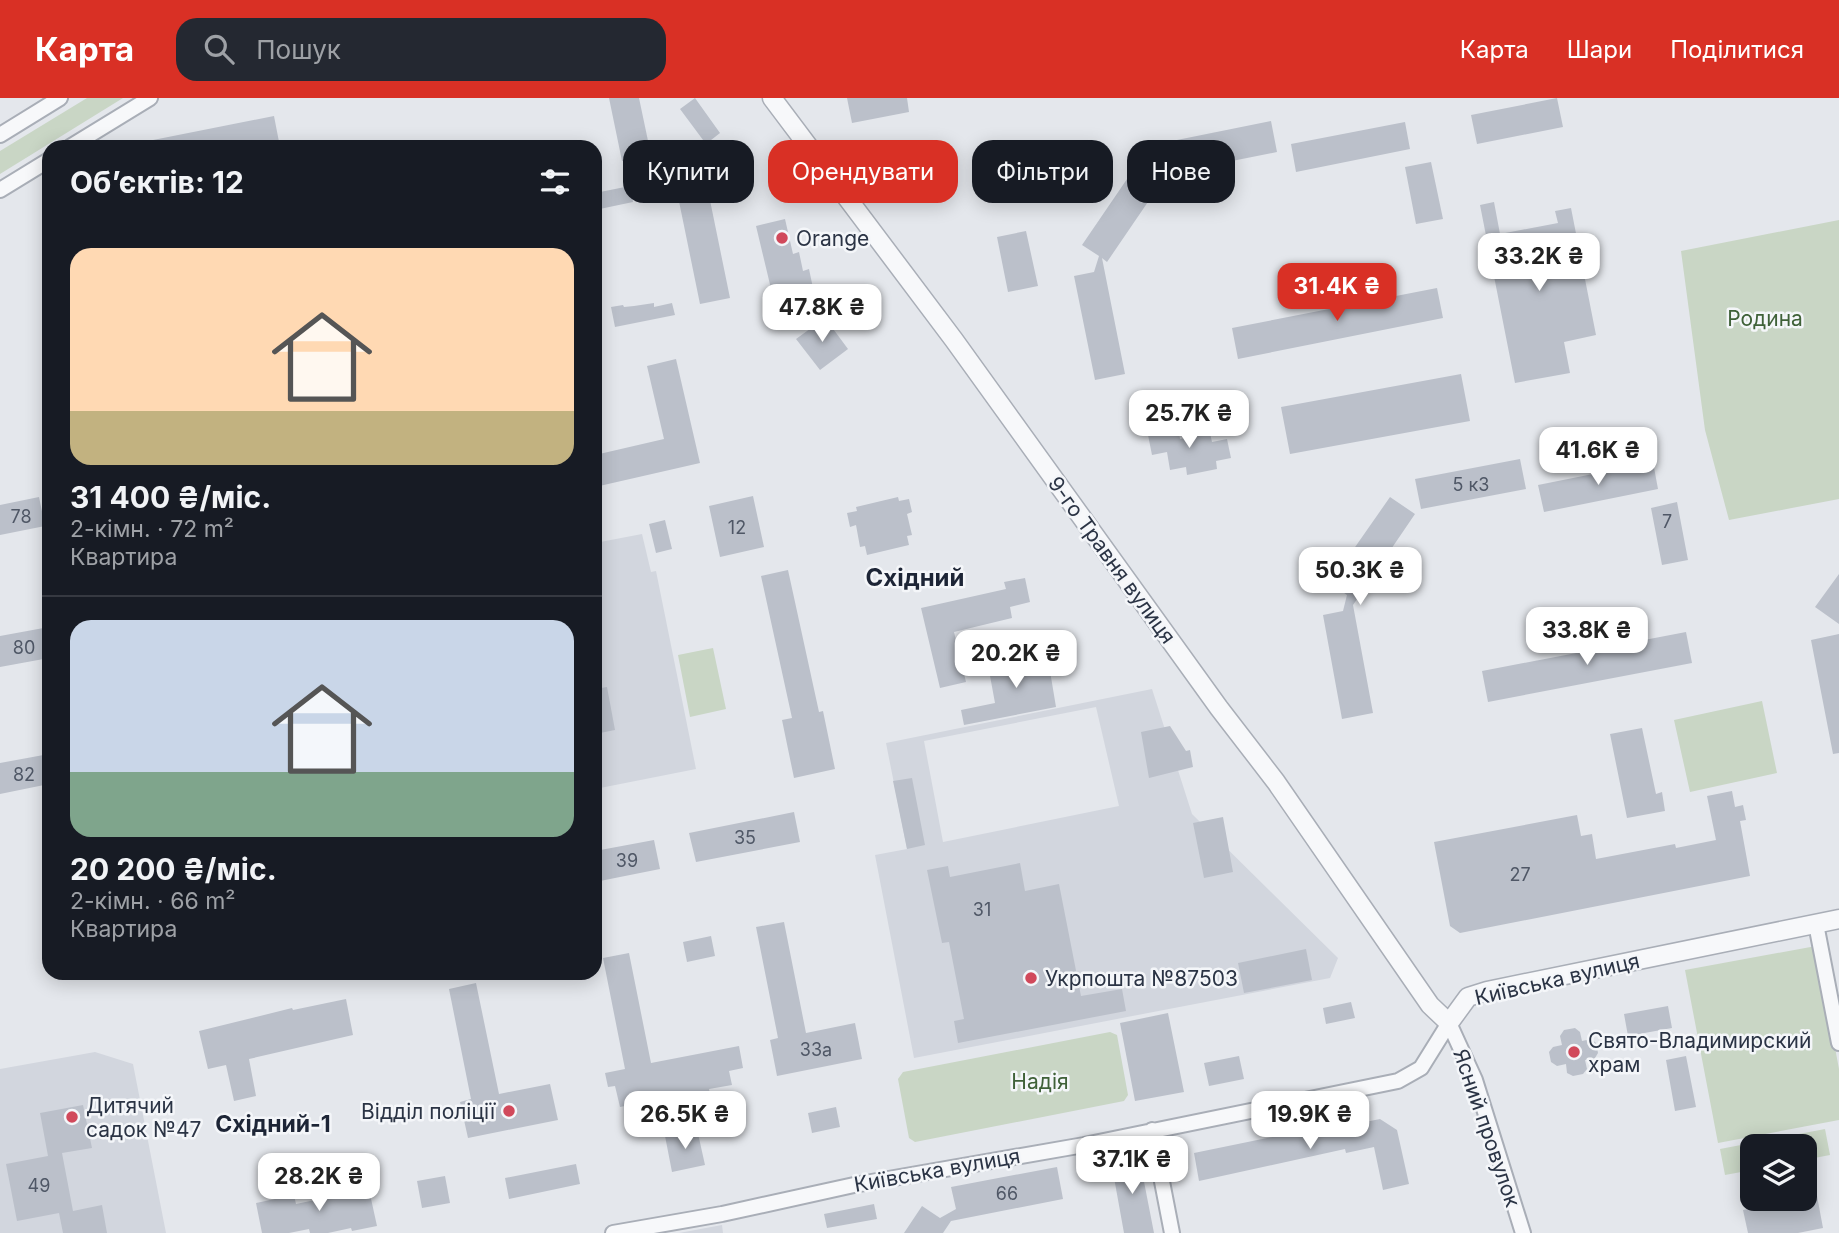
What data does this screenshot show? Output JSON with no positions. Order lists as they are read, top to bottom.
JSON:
{
  "streets": {
    "street": ["9-го Травня вулиця", "Київська вулиця", "Ясний провулок"]
  },
  "crossings": [
    ["9-го Травня вулиця", "Київська вулиця"],
    ["9-го Травня вулиця", "Ясний провулок"],
    ["Київська вулиця", "Ясний провулок"]
  ],
  "districts": ["Східний", "Східний-1"],
  "parks": ["Родина", "Надія"],
  "places": [
    "Orange",
    "Укрпошта №87503",
    "Свято-Владимирский храм",
    "Відділ поліції",
    "Дитячий садок №47"
  ],
  "house_numbers": [
    "5 к3",
    "78",
    "7",
    "12",
    "80",
    "82",
    "35",
    "39",
    "27",
    "31",
    "33а",
    "49",
    "66"
  ],
  "page": {
    "header": "Карта",
    "search": "Пошук",
    "nav": ["Карта", "Шари", "Поділитися"],
    "chip": [
      "Купити",
      "Орендувати",
      "Фільтри",
      "Нове"
    ],
    "heading": "Об’єктів: 12",
    "list": [
      {
        "name": "31 400 ₴/міс.",
        "note": "2-кімн. · 72 m² · Квартира"
      },
      {
        "name": "20 200 ₴/міс.",
        "note": "2-кімн. · 66 m² · Квартира"
      }
    ],
    "price": [
      "33.2K ₴",
      "31.4K ₴",
      "47.8K ₴",
      "25.7K ₴",
      "41.6K ₴",
      "50.3K ₴",
      "33.8K ₴",
      "20.2K ₴",
      "26.5K ₴",
      "19.9K ₴",
      "37.1K ₴",
      "28.2K ₴"
    ]
  }
}
